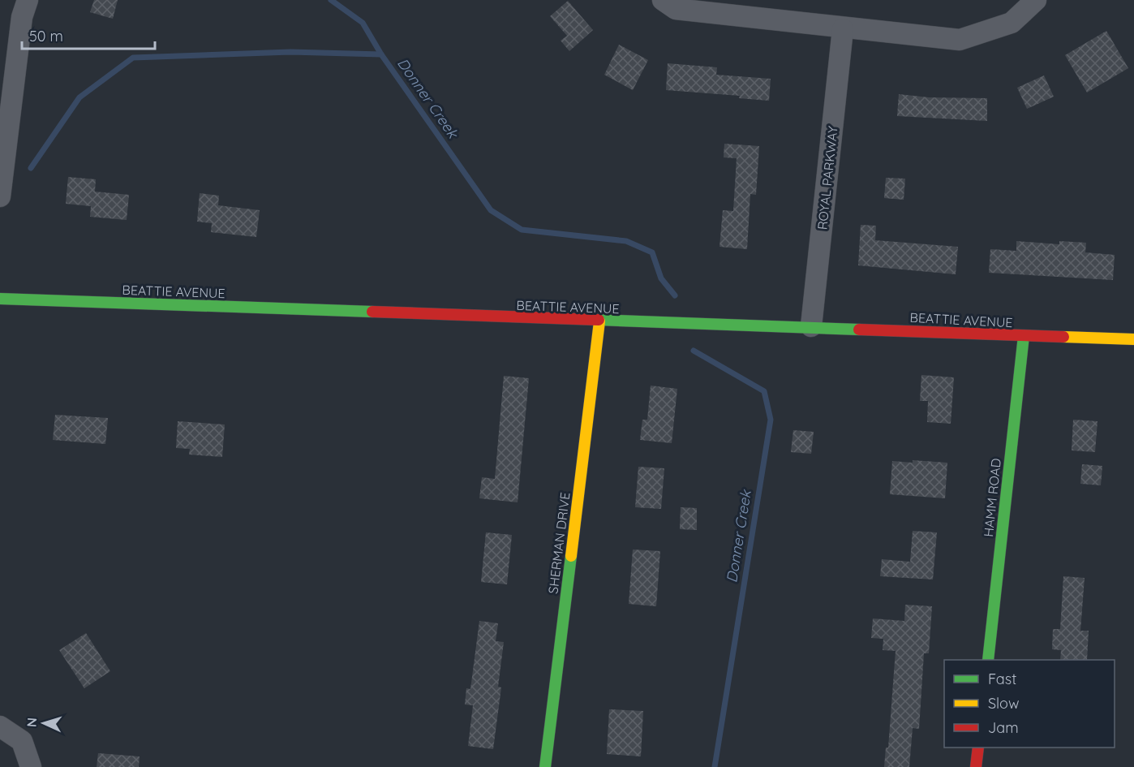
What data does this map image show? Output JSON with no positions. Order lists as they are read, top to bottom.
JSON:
{
  "streets": {
    "street": [
      "ROYAL PARKWAY",
      "BEATTIE AVENUE",
      "HAMM ROAD",
      "SHERMAN DRIVE"
    ]
  },
  "crossings": [
    ["ROYAL PARKWAY", "BEATTIE AVENUE"],
    ["BEATTIE AVENUE", "HAMM ROAD"],
    ["BEATTIE AVENUE", "SHERMAN DRIVE"]
  ],
  "water": ["Donner Creek"],
  "legend": ["Fast", "Slow", "Jam"],
  "scale_bar": "50 m",
  "north": "left"
}
